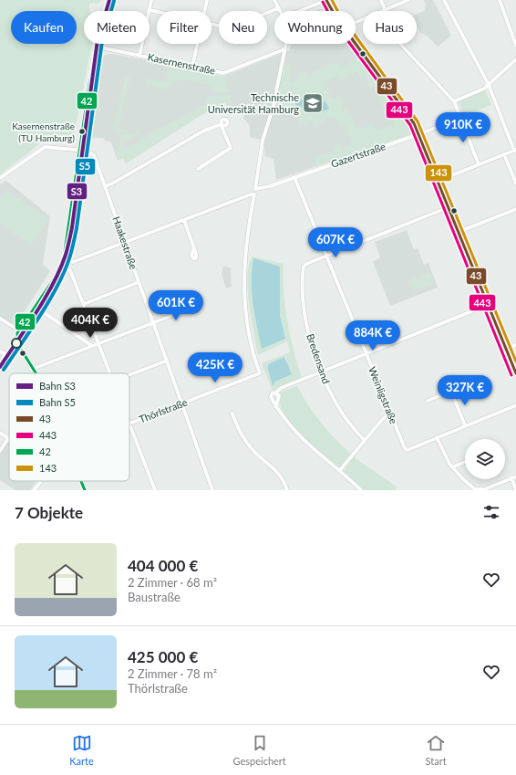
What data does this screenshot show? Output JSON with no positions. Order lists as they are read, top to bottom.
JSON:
{
  "streets": {
    "street": [
      "Kasernenstraße",
      "Gazertstraße",
      "Haakestraße",
      "Bredensand",
      "Weinligstraße",
      "Thörlstraße"
    ]
  },
  "crossings": [
    ["Kasernenstraße", "Gazertstraße"],
    ["Gazertstraße", "Weinligstraße"],
    ["Haakestraße", "Thörlstraße"],
    ["Bredensand", "Weinligstraße"]
  ],
  "places": {
    "school or university": ["Technische Universität Hamburg"],
    "other": ["Kasernenstraße (TU Hamburg)"]
  },
  "lines": [
    "rail line S3",
    "transit line 43",
    "transit line 42",
    "transit line 143",
    "rail line S5",
    "transit line 443"
  ],
  "legend": [
    "Bahn S3",
    "Bahn S5",
    "43",
    "443",
    "42",
    "143"
  ],
  "page": {
    "chip": [
      "Kaufen",
      "Mieten",
      "Filter",
      "Neu",
      "Wohnung",
      "Haus"
    ],
    "price": [
      "910K €",
      "607K €",
      "601K €",
      "404K €",
      "884K €",
      "425K €",
      "327K €"
    ],
    "heading": "7 Objekte",
    "list": [
      {
        "name": "404 000 €",
        "note": "2 Zimmer · 68 m² · Baustraße"
      },
      {
        "name": "425 000 €",
        "note": "2 Zimmer · 78 m² · Thörlstraße"
      }
    ],
    "tabs": ["Karte", "Gespeichert", "Start"]
  }
}
